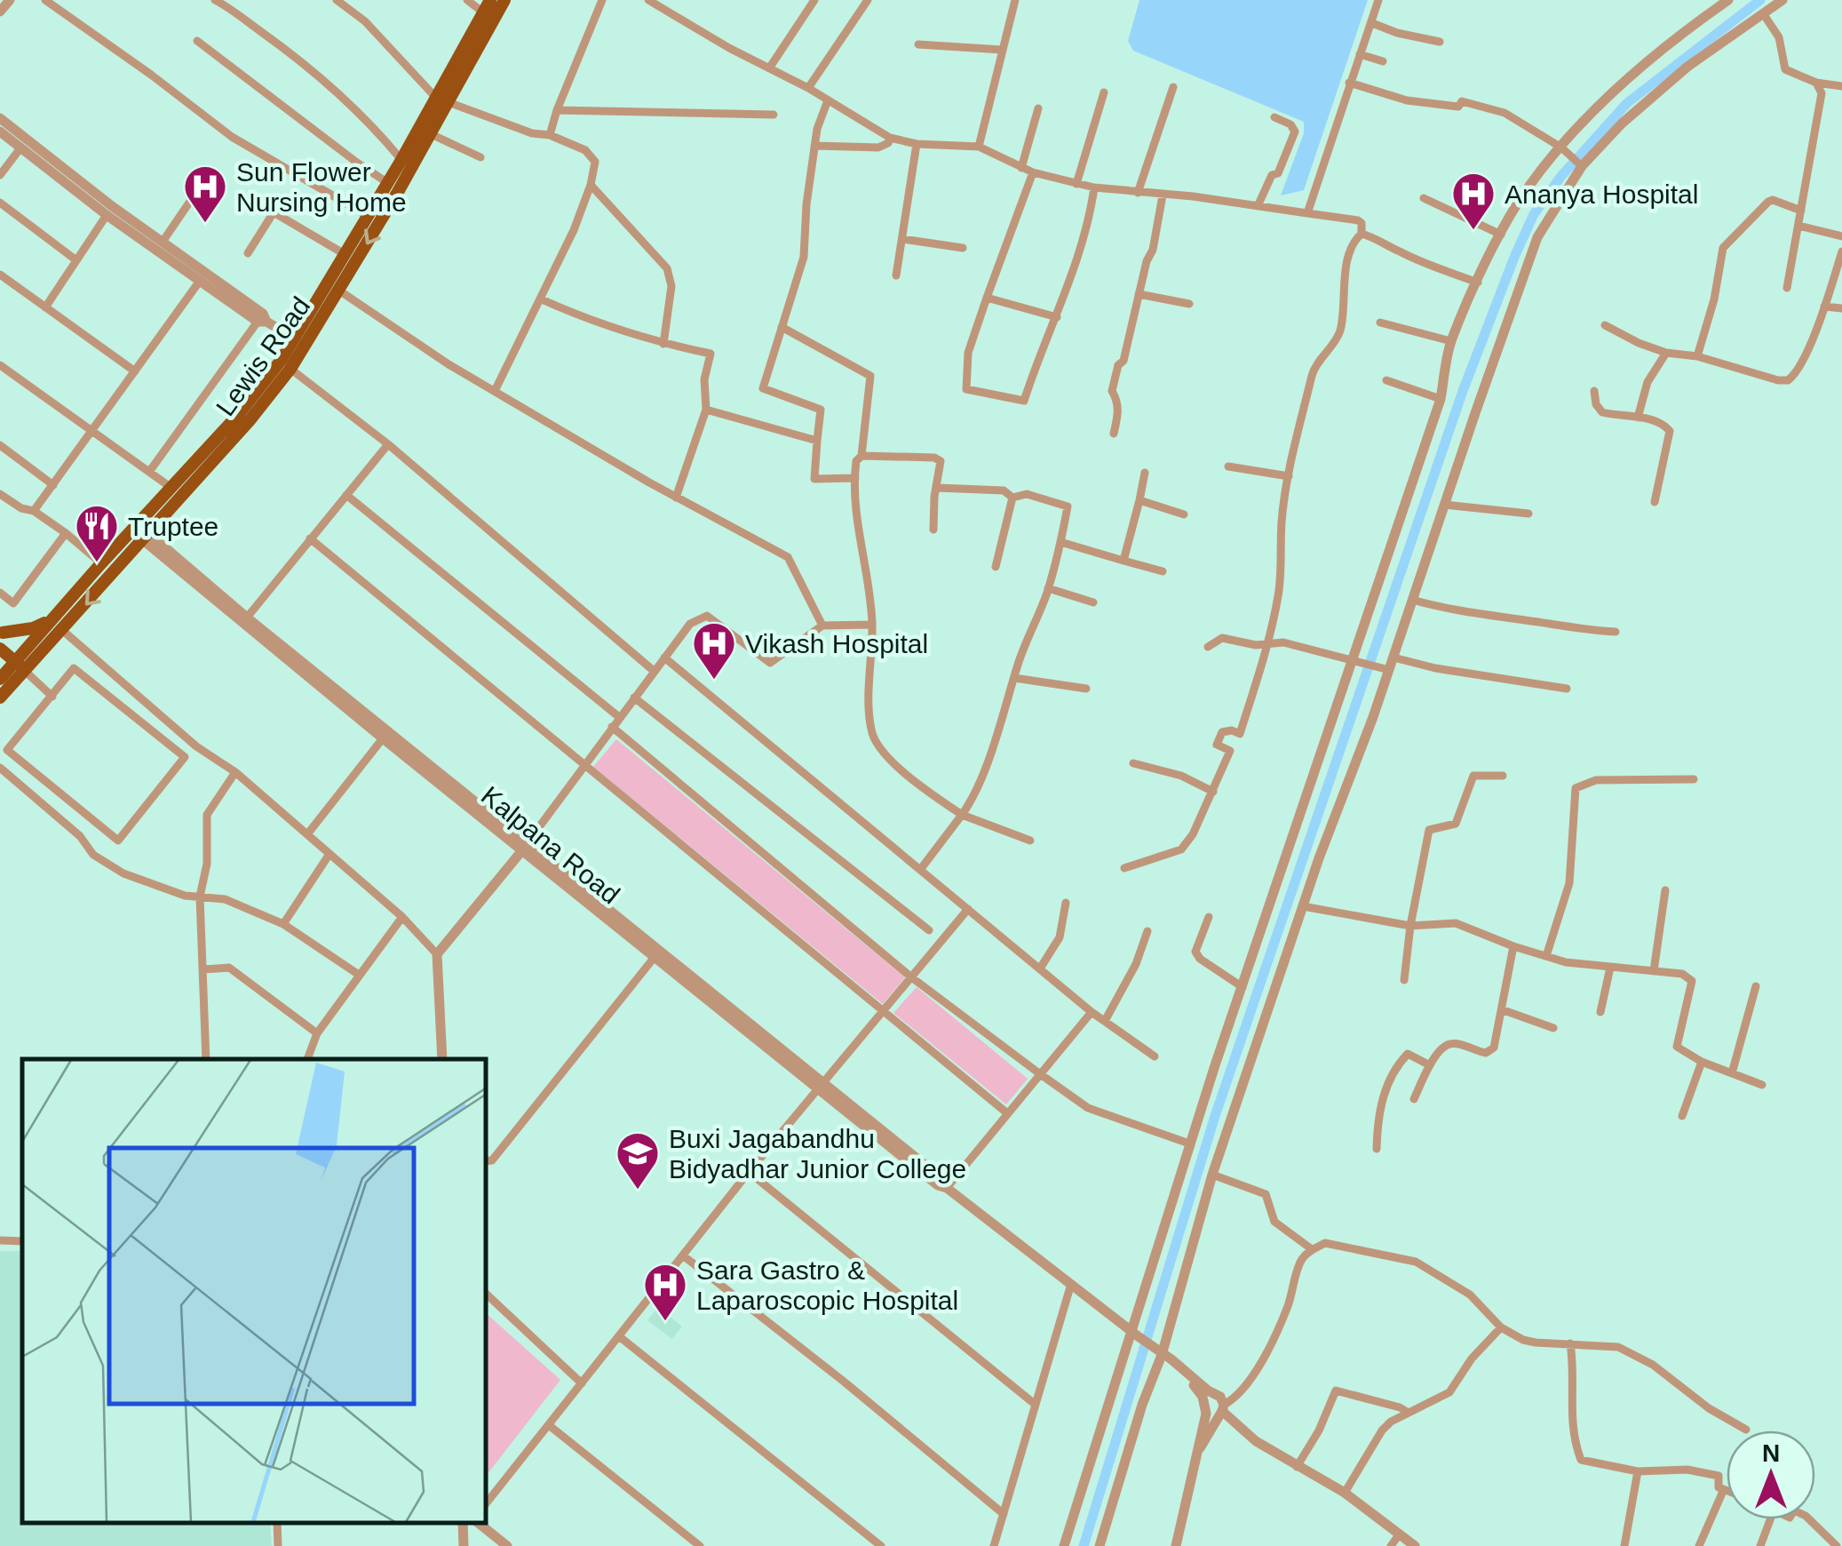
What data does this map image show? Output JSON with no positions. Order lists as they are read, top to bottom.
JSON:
{
  "streets": {
    "main road": ["Lewis Road"],
    "street": ["Kalpana Road"]
  },
  "crossings": [
    ["Lewis Road", "Kalpana Road"]
  ],
  "places": {
    "hospital": [
      "Sun Flower Nursing Home",
      "Ananya Hospital",
      "Vikash Hospital",
      "Sara Gastro & Laparoscopic Hospital"
    ],
    "restaurant": ["Truptee"],
    "school or university": ["Buxi Jagabandhu Bidyadhar Junior College"]
  },
  "north": "top"
}
